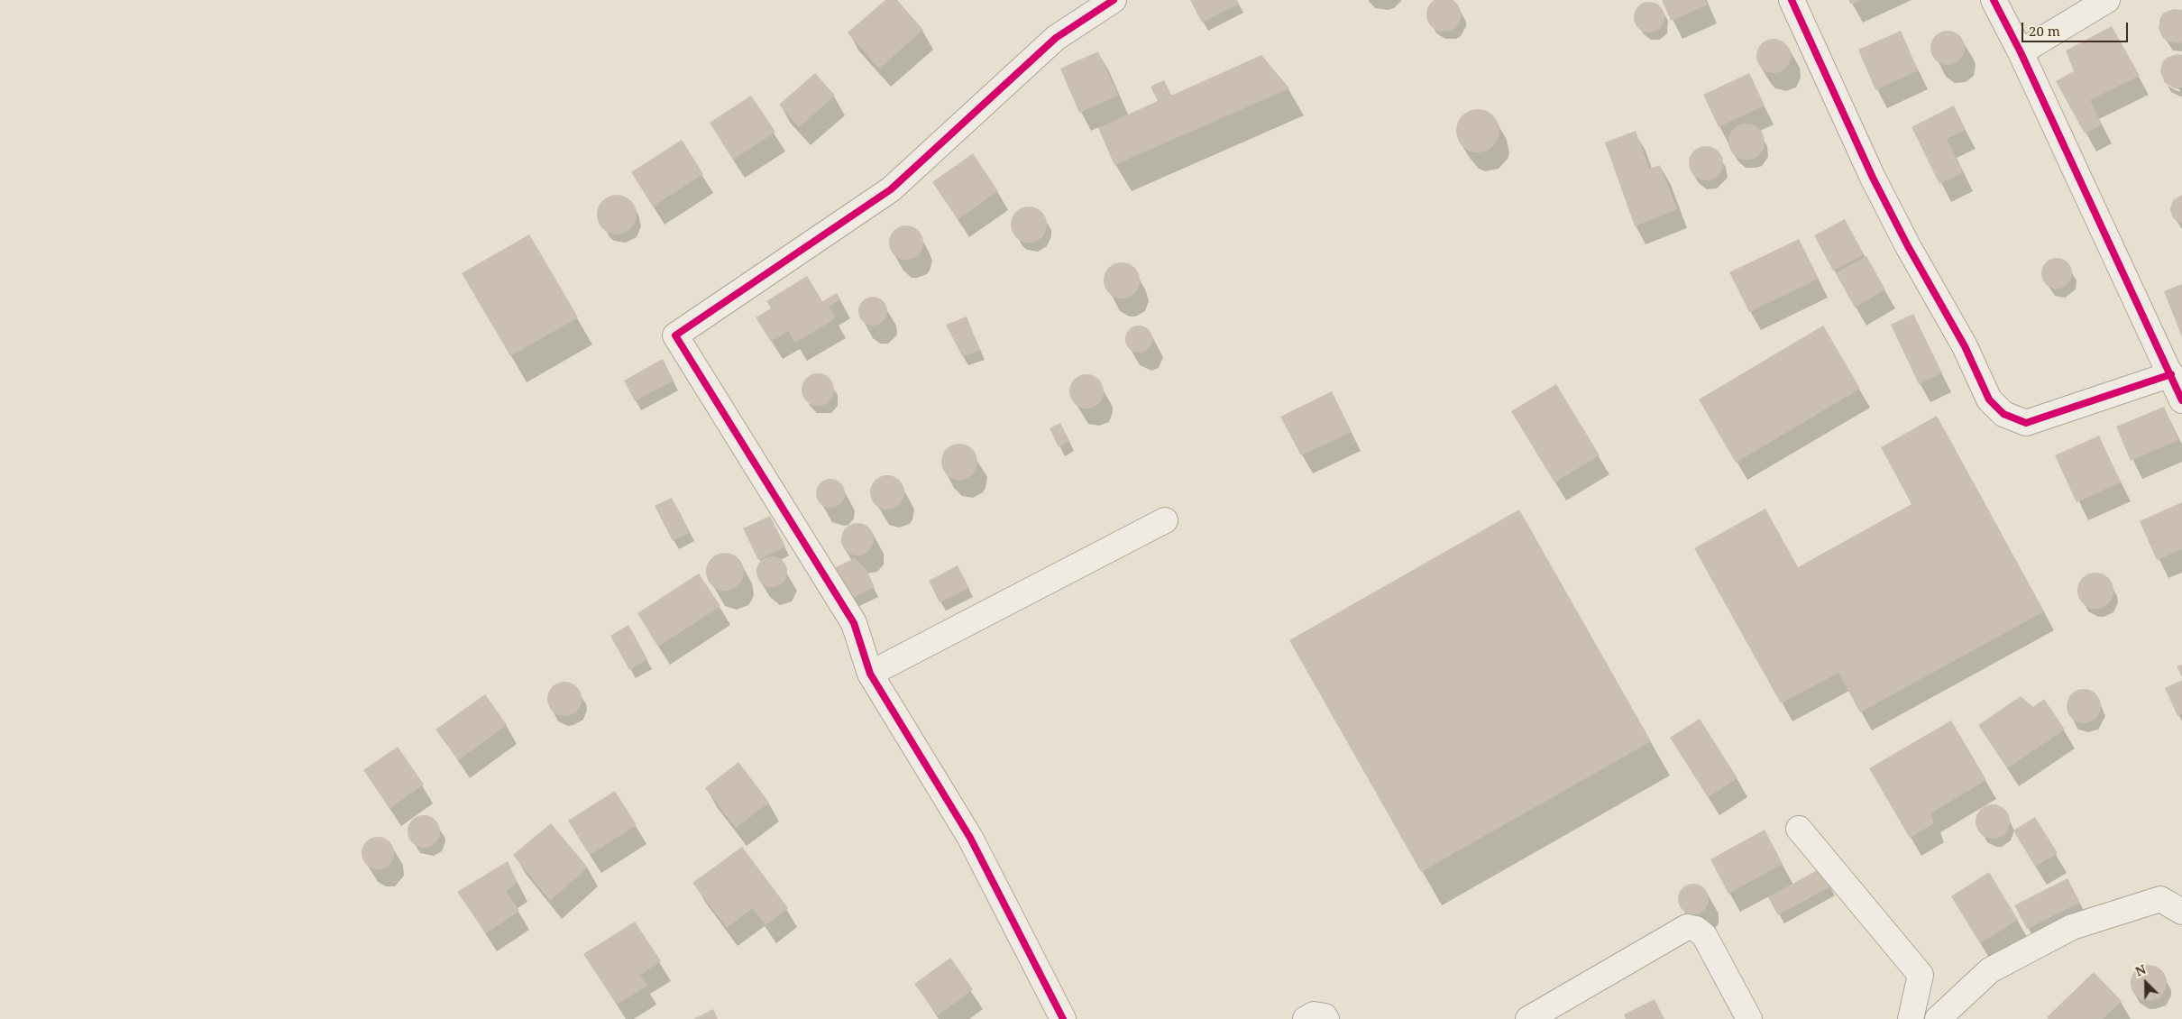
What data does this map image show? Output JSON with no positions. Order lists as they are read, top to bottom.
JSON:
{
  "scale_bar": "20 m",
  "north": "top left"
}
